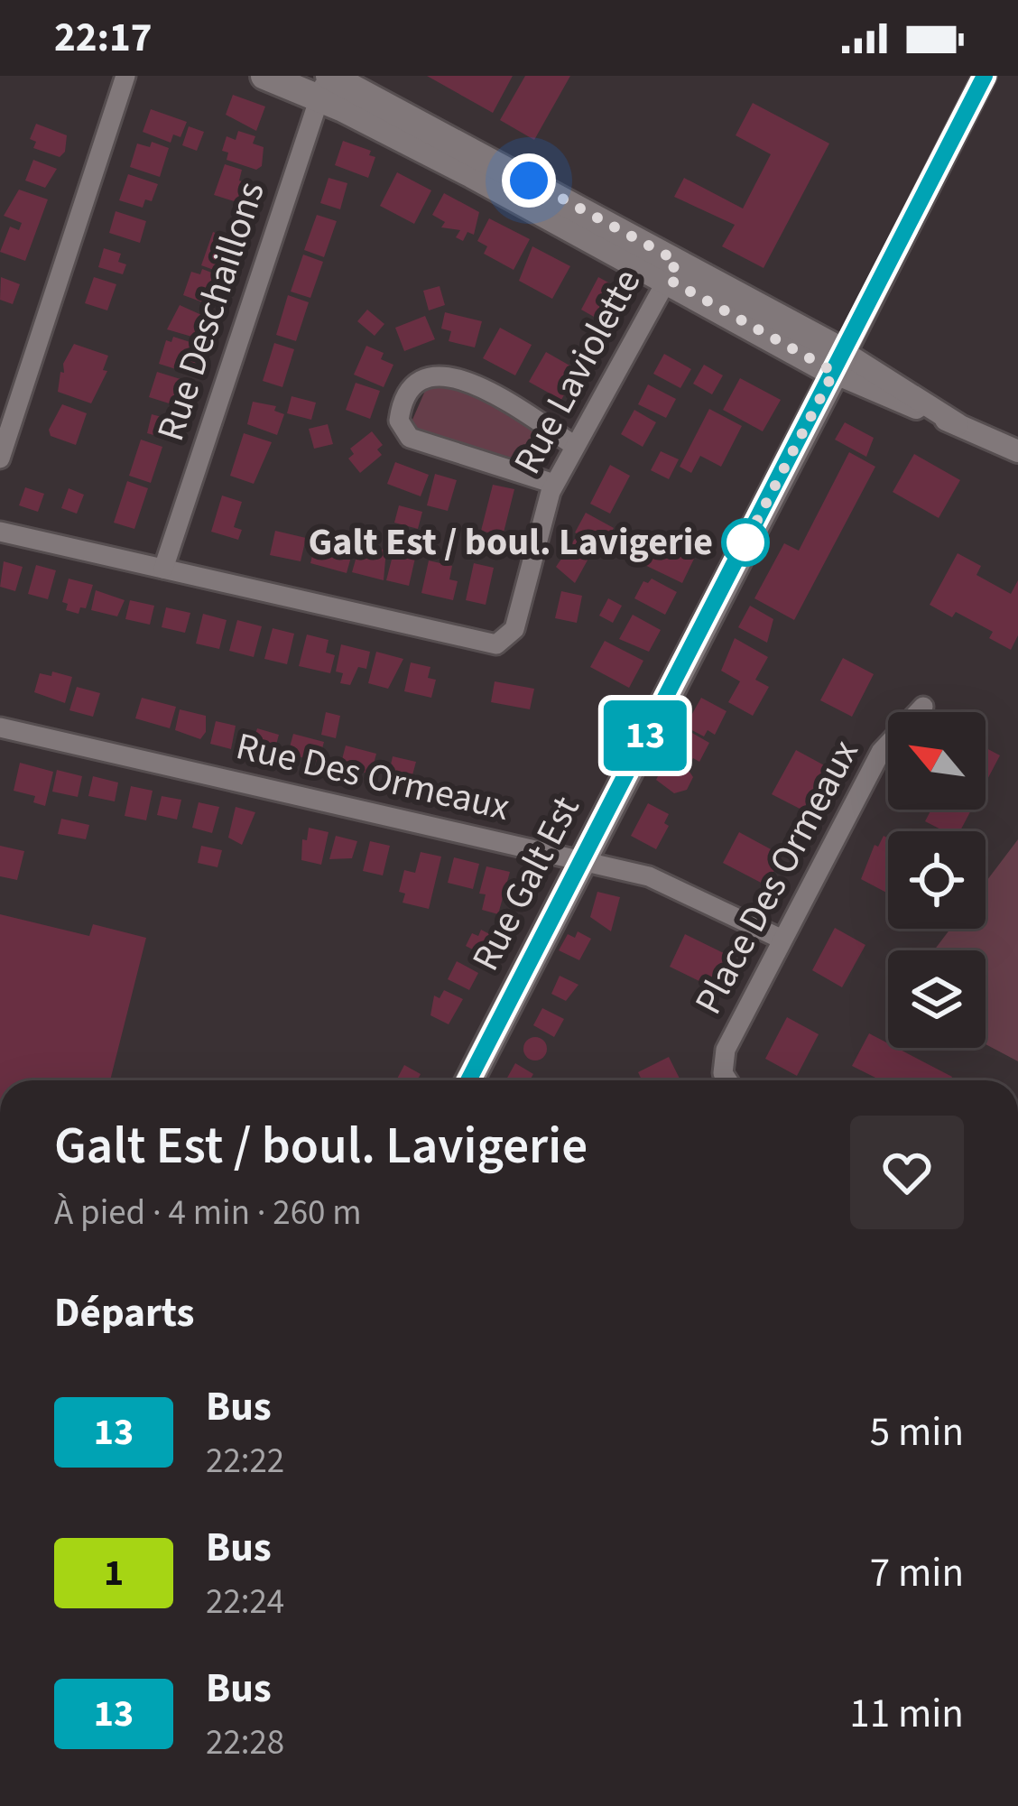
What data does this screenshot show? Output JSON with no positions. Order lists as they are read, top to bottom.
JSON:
{
  "streets": {
    "main road": ["Rue Galt Est"],
    "street": [
      "Rue Deschaillons",
      "Rue Laviolette",
      "Rue Des Ormeaux",
      "Place Des Ormeaux"
    ]
  },
  "crossings": [
    ["Rue Deschaillons", "Rue Laviolette"],
    ["Rue Des Ormeaux", "Place Des Ormeaux"],
    ["Rue Des Ormeaux", "Rue Galt Est"]
  ],
  "places": ["Galt Est / boul. Lavigerie"],
  "lines": ["bus line 13"],
  "north": "top left",
  "page": {
    "status": "22:17",
    "on_map": "13",
    "heading": [
      ["Galt Est / boul. Lavigerie", "À pied · 4 min · 260 m"],
      "Départs"
    ],
    "list": [
      {
        "mark": "13",
        "name": "Bus",
        "note": "22:22",
        "value": "5 min"
      },
      {
        "mark": "1",
        "name": "Bus",
        "note": "22:24",
        "value": "7 min"
      },
      {
        "mark": "13",
        "name": "Bus",
        "note": "22:28",
        "value": "11 min"
      }
    ]
  }
}
